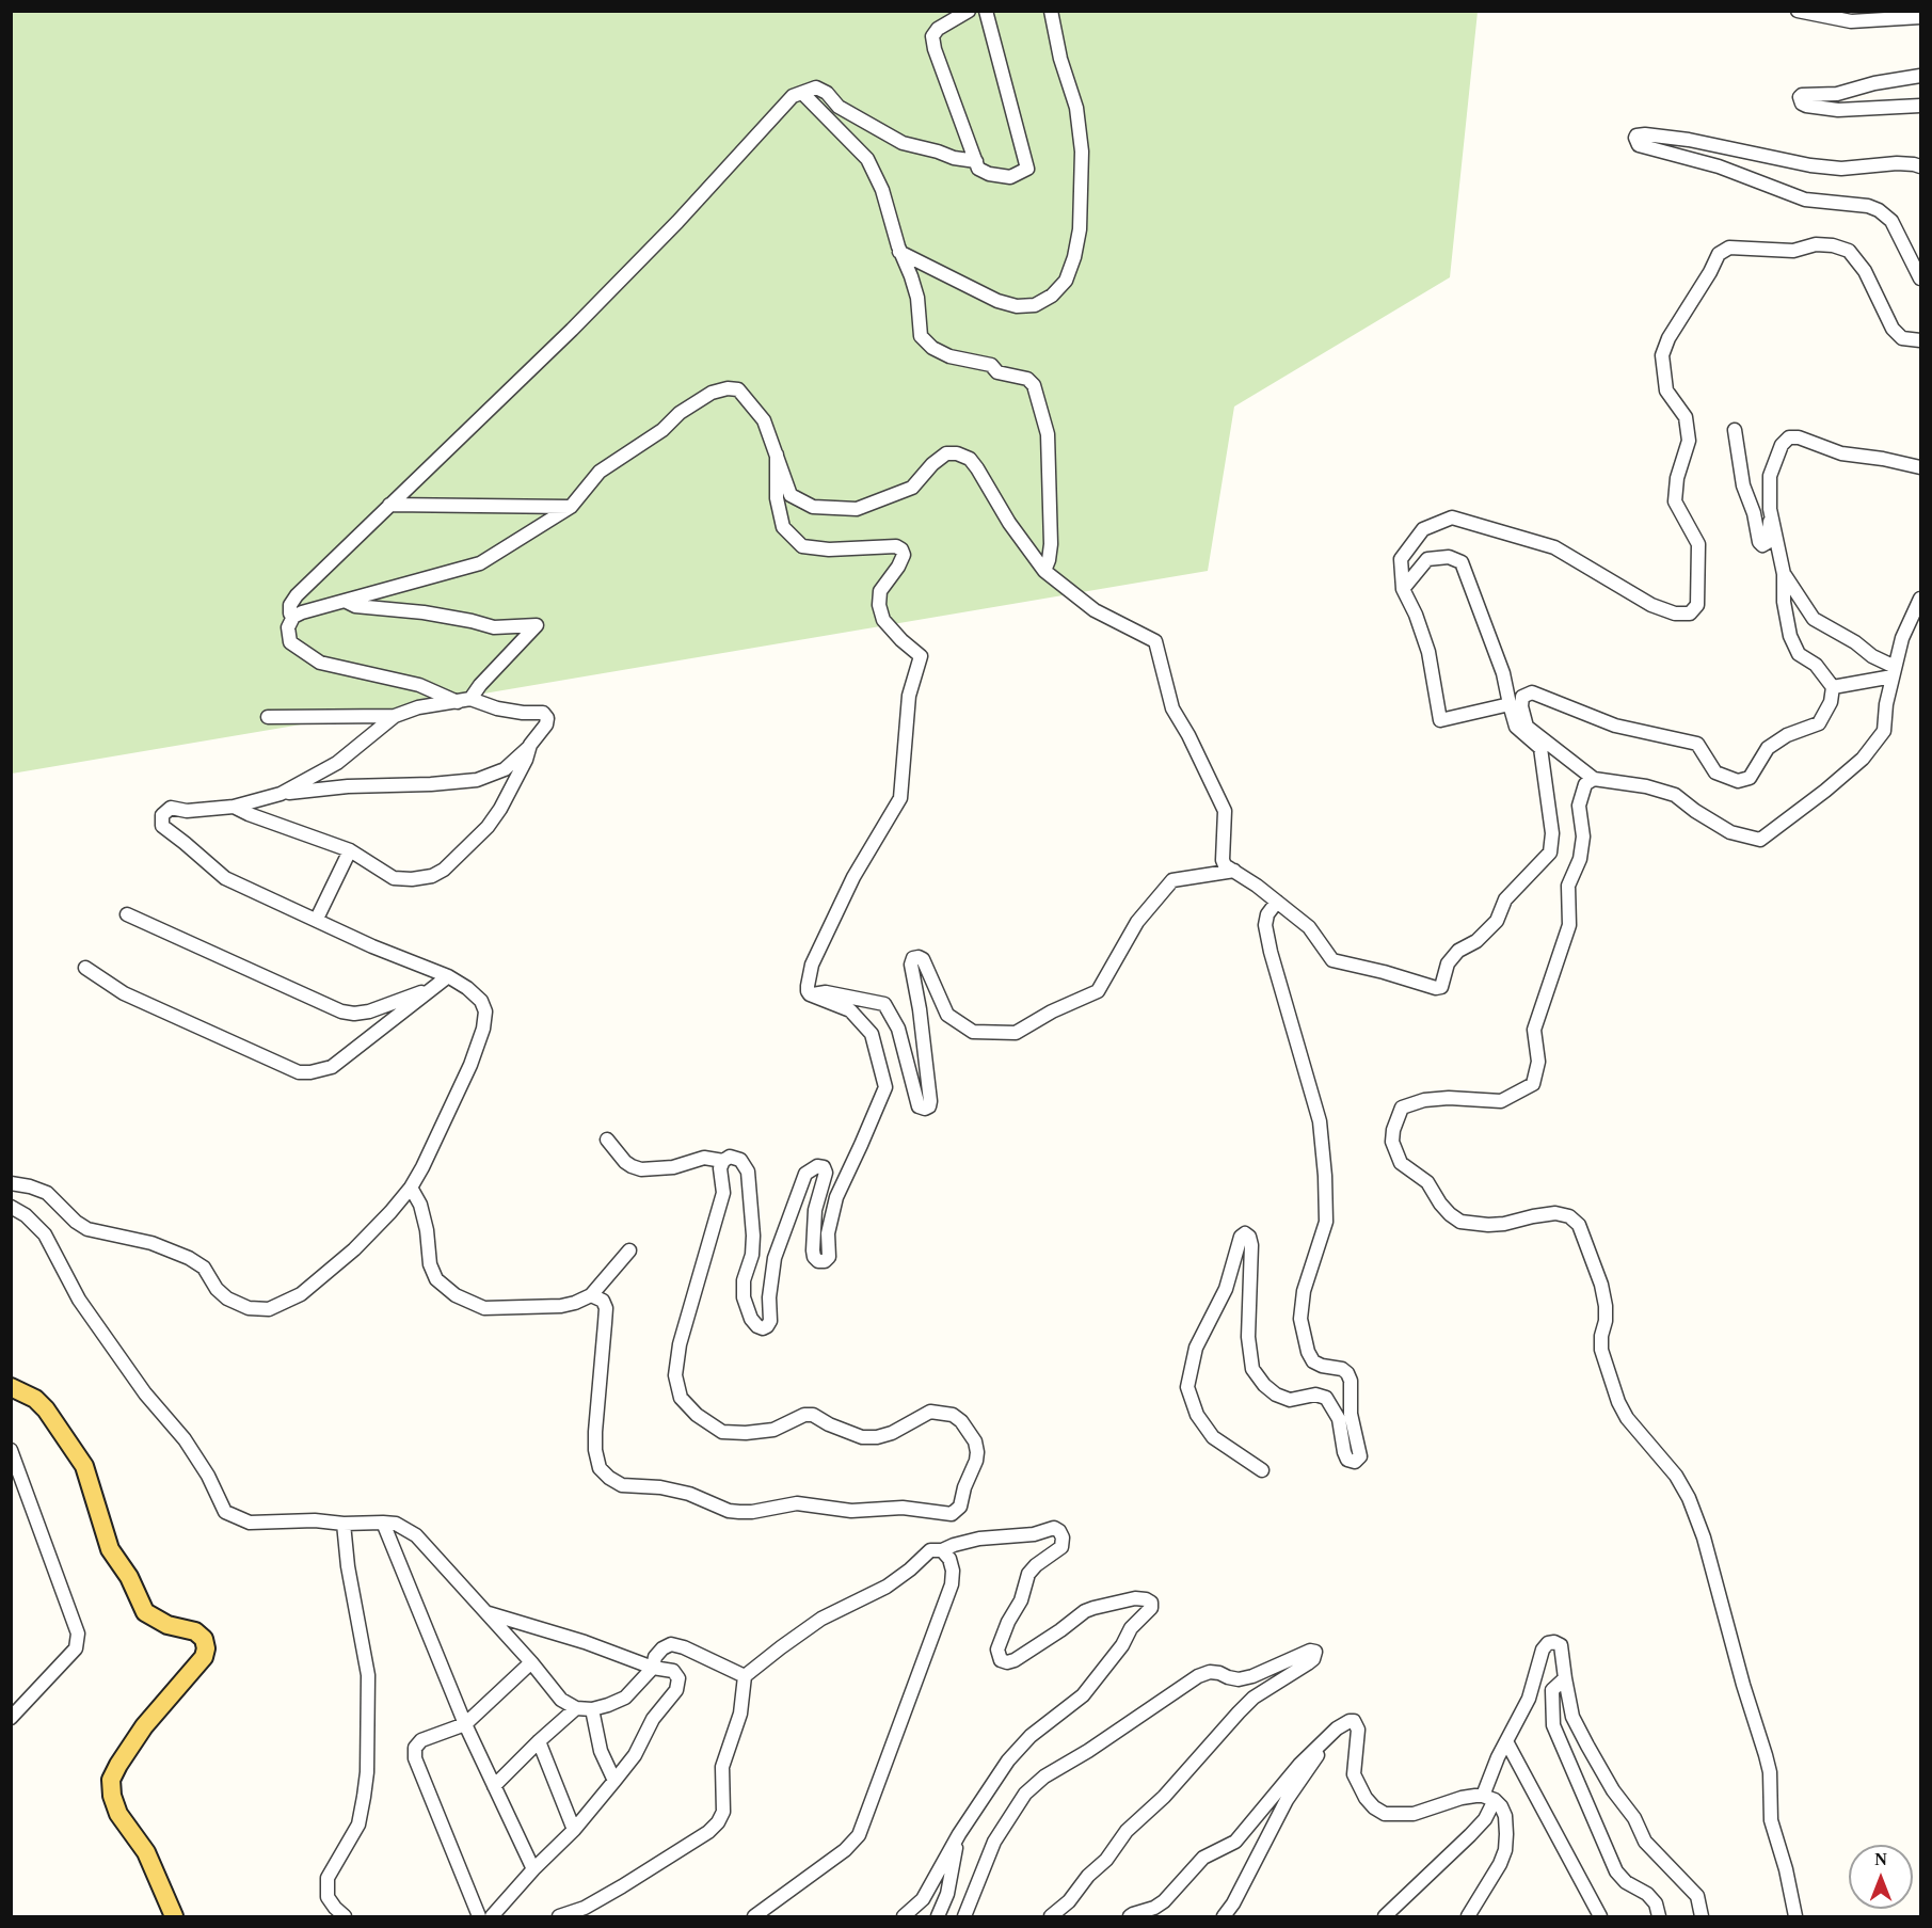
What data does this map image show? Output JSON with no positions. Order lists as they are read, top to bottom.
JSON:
{
  "north": "top"
}
